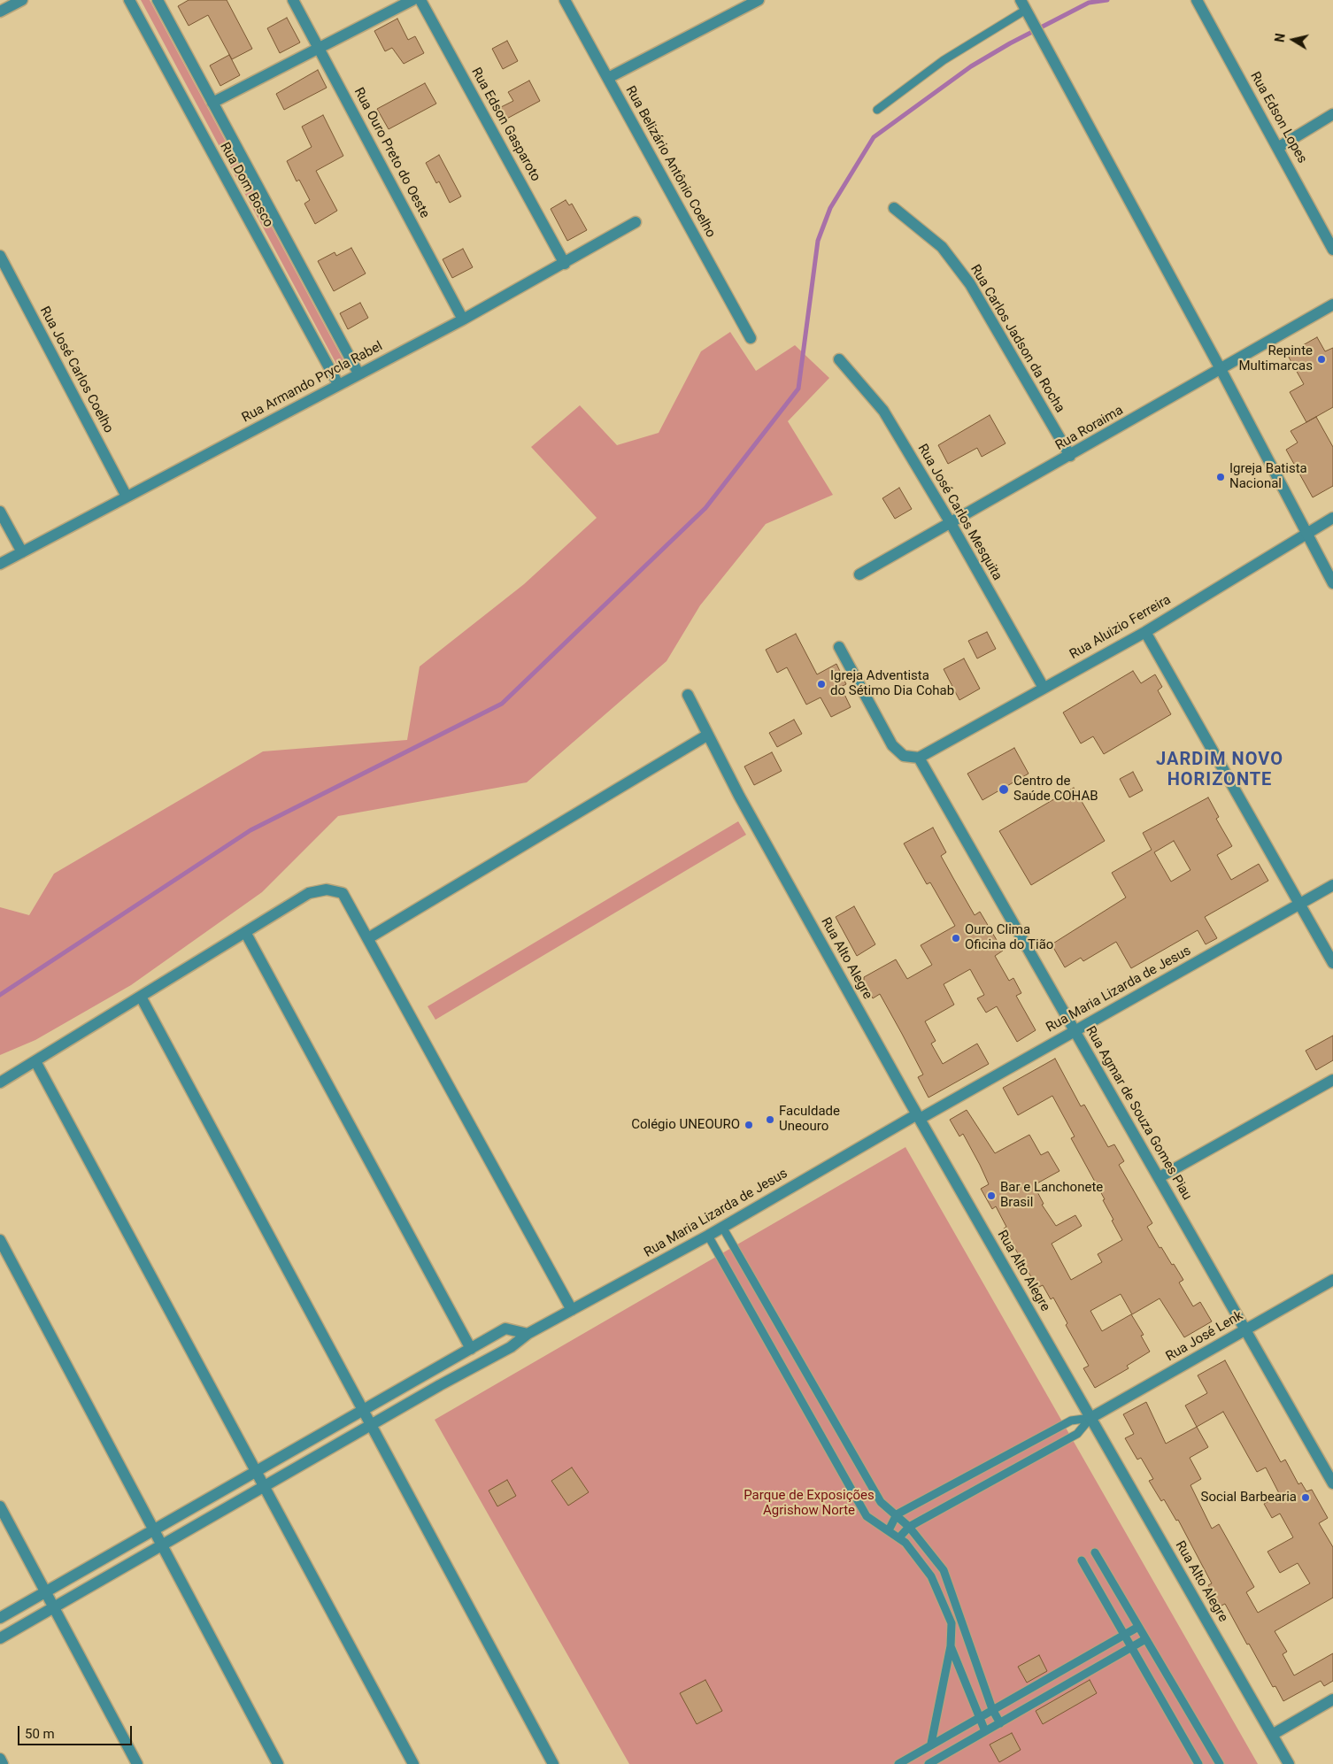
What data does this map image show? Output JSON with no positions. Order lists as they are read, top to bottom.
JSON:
{
  "streets": {
    "street": [
      "Rua Edson Lopes",
      "Rua Edson Gasparoto",
      "Rua Ouro Preto do Oeste",
      "Rua Belizário Antônio Coelho",
      "Rua Dom Bosco",
      "Rua Carlos Jadson da Rocha",
      "Rua José Carlos Coelho",
      "Rua Armando Prycla Rabel",
      "Rua Roraima",
      "Rua José Carlos Mesquita",
      "Rua Aluizio Ferreira",
      "Rua Alto Alegre",
      "Rua Maria Lizarda de Jesus",
      "Rua Agmar de Souza Gomes Piau",
      "Rua José Lenk"
    ]
  },
  "crossings": [
    ["Rua Edson Gasparoto", "Rua Armando Prycla Rabel"],
    ["Rua Ouro Preto do Oeste", "Rua Armando Prycla Rabel"],
    ["Rua Dom Bosco", "Rua Armando Prycla Rabel"],
    ["Rua Carlos Jadson da Rocha", "Rua Roraima"],
    ["Rua José Carlos Coelho", "Rua Armando Prycla Rabel"],
    ["Rua Roraima", "Rua José Carlos Mesquita"],
    ["Rua José Carlos Mesquita", "Rua Aluizio Ferreira"],
    ["Rua Aluizio Ferreira", "Rua Agmar de Souza Gomes Piau"],
    ["Rua Alto Alegre", "Rua Maria Lizarda de Jesus"],
    ["Rua Alto Alegre", "Rua José Lenk"],
    ["Rua Maria Lizarda de Jesus", "Rua Agmar de Souza Gomes Piau"],
    ["Rua Agmar de Souza Gomes Piau", "Rua José Lenk"]
  ],
  "districts": ["JARDIM NOVO HORIZONTE"],
  "parks": ["Parque de Exposições Agrishow Norte"],
  "places": [
    "Repinte Multimarcas",
    "Igreja Batista Nacional",
    "Igreja Adventista do Sétimo Dia Cohab",
    "Centro de Saúde COHAB",
    "Ouro Clima Oficina do Tião",
    "Faculdade Uneouro",
    "Colégio UNEOURO",
    "Bar e Lanchonete Brasil",
    "Social Barbearia"
  ],
  "scale_bar": "50 m",
  "north": "left"
}
